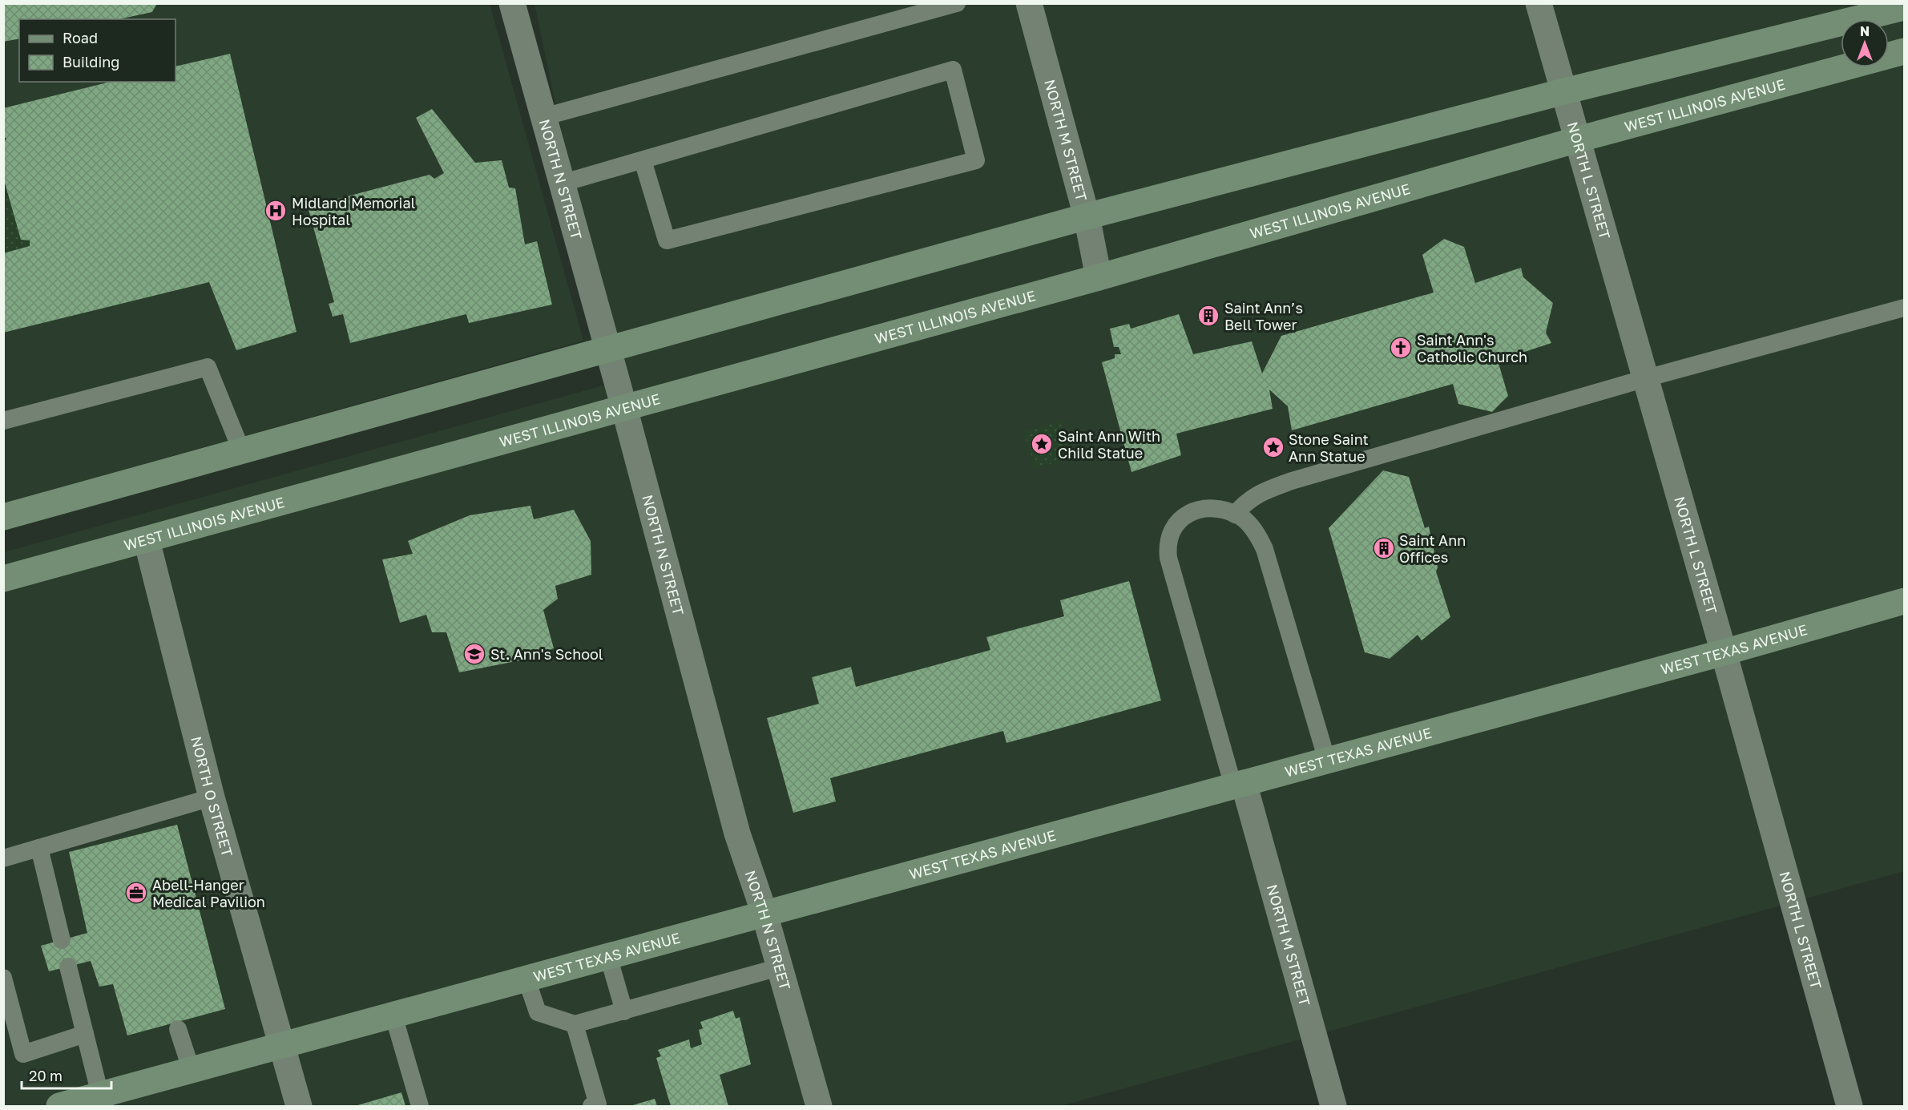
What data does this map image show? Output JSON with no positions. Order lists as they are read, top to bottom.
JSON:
{
  "streets": {
    "main road": ["WEST ILLINOIS AVENUE", "WEST TEXAS AVENUE"],
    "street": [
      "NORTH M STREET",
      "NORTH N STREET",
      "NORTH L STREET",
      "NORTH O STREET"
    ]
  },
  "crossings": [
    ["WEST ILLINOIS AVENUE", "NORTH M STREET"],
    ["WEST ILLINOIS AVENUE", "NORTH N STREET"],
    ["WEST ILLINOIS AVENUE", "NORTH L STREET"],
    ["WEST ILLINOIS AVENUE", "NORTH O STREET"],
    ["NORTH M STREET", "WEST TEXAS AVENUE"],
    ["NORTH N STREET", "WEST TEXAS AVENUE"],
    ["NORTH L STREET", "WEST TEXAS AVENUE"],
    ["WEST TEXAS AVENUE", "NORTH O STREET"]
  ],
  "places": {
    "hospital": ["Midland Memorial Hospital"],
    "building": ["Saint Ann’s Bell Tower", "Saint Ann Offices"],
    "church": ["Saint Ann's Catholic Church"],
    "place": ["Saint Ann With Child Statue", "Stone Saint Ann Statue"],
    "school or university": ["St. Ann's School"],
    "office": ["Abell-Hanger Medical Pavilion"]
  },
  "legend": ["Road", "Building"],
  "scale_bar": "20 m",
  "north": "top"
}
